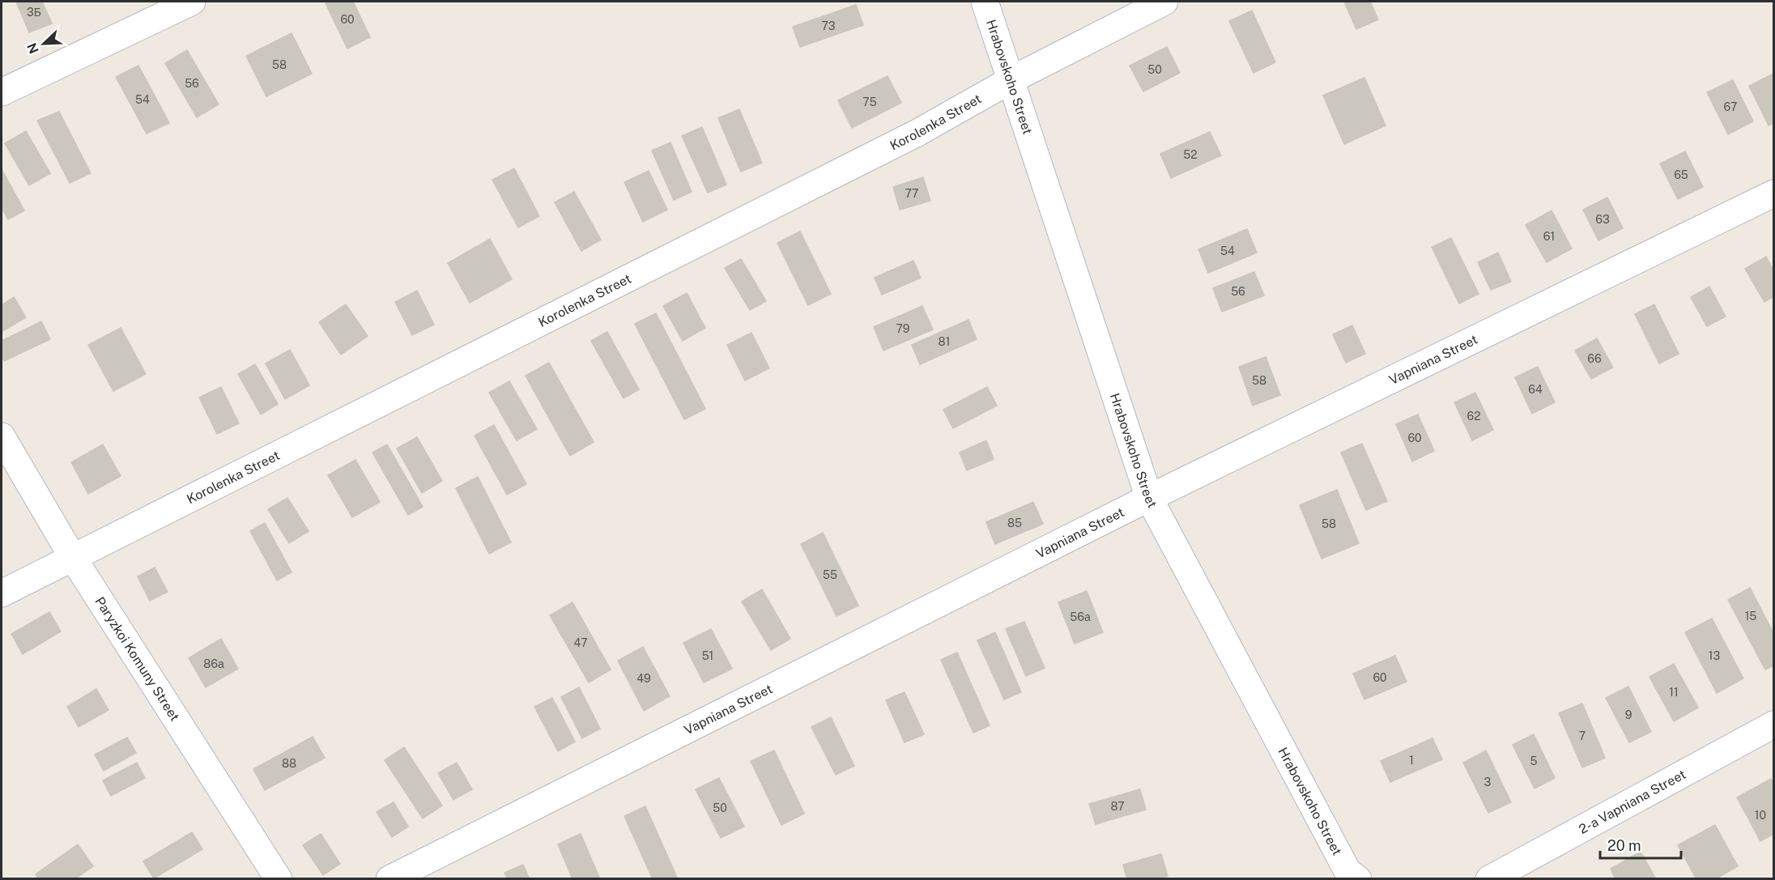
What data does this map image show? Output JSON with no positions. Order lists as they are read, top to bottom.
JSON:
{
  "streets": {
    "street": [
      "Hrabovskoho Street",
      "Korolenka Street",
      "Vapniana Street",
      "Paryzkoi Komuny Street",
      "2-a Vapniana Street"
    ]
  },
  "crossings": [
    ["Hrabovskoho Street", "Korolenka Street"],
    ["Hrabovskoho Street", "Vapniana Street"],
    ["Korolenka Street", "Paryzkoi Komuny Street"]
  ],
  "house_numbers": [
    "3Б",
    "60",
    "73",
    "58",
    "50",
    "56",
    "54",
    "75",
    "67",
    "52",
    "65",
    "77",
    "63",
    "61",
    "54",
    "56",
    "79",
    "81",
    "66",
    "58",
    "64",
    "62",
    "60",
    "85",
    "58",
    "55",
    "15",
    "56а",
    "47",
    "51",
    "13",
    "86а",
    "60",
    "49",
    "11",
    "9",
    "7",
    "1",
    "5",
    "88",
    "3",
    "87",
    "50",
    "10"
  ],
  "scale_bar": "20 m",
  "north": "bottom left"
}
